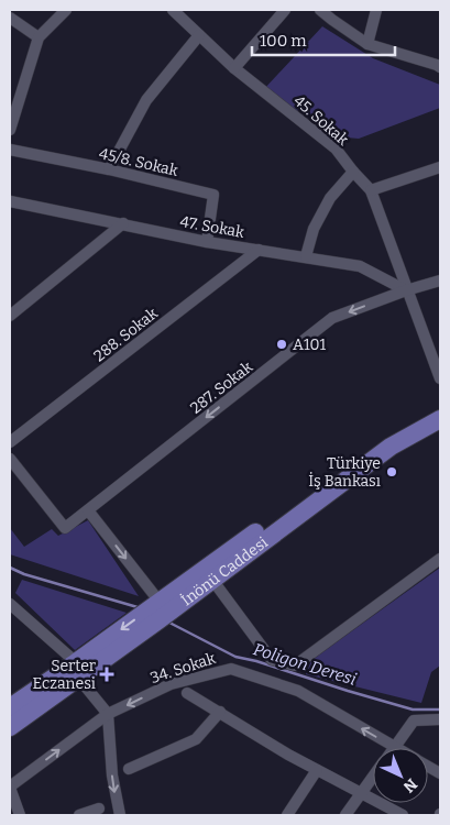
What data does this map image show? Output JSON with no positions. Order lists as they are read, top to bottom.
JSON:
{
  "streets": {
    "main road": ["İnönü Caddesi"],
    "street": [
      "45. Sokak",
      "45/8. Sokak",
      "47. Sokak",
      "288. Sokak",
      "287. Sokak",
      "34. Sokak"
    ]
  },
  "crossings": [
    ["45. Sokak", "47. Sokak"],
    ["45. Sokak", "287. Sokak"],
    ["45/8. Sokak", "47. Sokak"],
    ["47. Sokak", "288. Sokak"],
    ["47. Sokak", "287. Sokak"]
  ],
  "one_way": ["287. Sokak"],
  "water": ["Poligon Deresi"],
  "places": {
    "other": ["A101", "Türkiye İş Bankası"],
    "health": ["Serter Eczanesi"]
  },
  "scale_bar": "100 m",
  "north": "bottom right"
}
